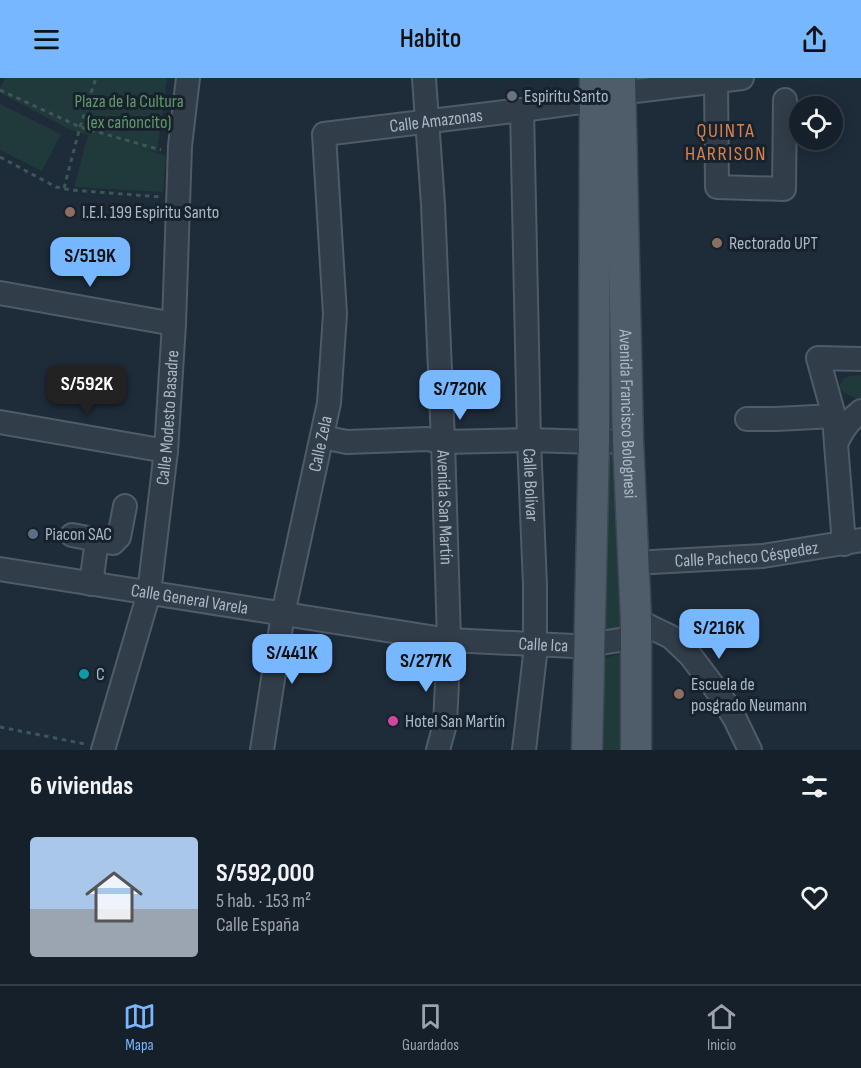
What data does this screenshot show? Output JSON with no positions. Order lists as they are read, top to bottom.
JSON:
{
  "streets": {
    "main road": ["Avenida Francisco Bolognesi"],
    "street": [
      "Calle Amazonas",
      "Calle Modesto Basadre",
      "Calle Zela",
      "Calle Bolívar",
      "Avenida San Martín",
      "Calle Pacheco Céspedez",
      "Calle General Varela",
      "Calle Ica"
    ]
  },
  "crossings": [
    ["Calle Amazonas", "Avenida Francisco Bolognesi"],
    ["Calle Amazonas", "Calle Zela"],
    ["Calle Amazonas", "Calle Bolívar"],
    ["Calle Amazonas", "Avenida San Martín"],
    ["Avenida Francisco Bolognesi", "Calle Pacheco Céspedez"],
    ["Avenida Francisco Bolognesi", "Calle Ica"],
    ["Calle Modesto Basadre", "Calle General Varela"],
    ["Calle Zela", "Calle General Varela"],
    ["Calle Bolívar", "Calle Ica"],
    ["Avenida San Martín", "Calle General Varela"],
    ["Avenida San Martín", "Calle Ica"],
    ["Calle General Varela", "Calle Ica"]
  ],
  "districts": ["QUINTA HARRISON"],
  "parks": ["Plaza de la Cultura (ex cañoncito)"],
  "places": [
    "Espiritu Santo",
    "I.E.I. 199 Espiritu Santo",
    "Rectorado UPT",
    "Piacon SAC",
    "C",
    "Escuela de posgrado Neumann",
    "Hotel San Martín"
  ],
  "page": {
    "header": "Habito",
    "price": [
      "S/519K",
      "S/592K",
      "S/720K",
      "S/216K",
      "S/441K",
      "S/277K"
    ],
    "heading": "6 viviendas",
    "list": [
      {
        "name": "S/592,000",
        "note": "5 hab. · 153 m² · Calle España"
      }
    ],
    "tabs": ["Mapa", "Guardados", "Inicio"]
  }
}
